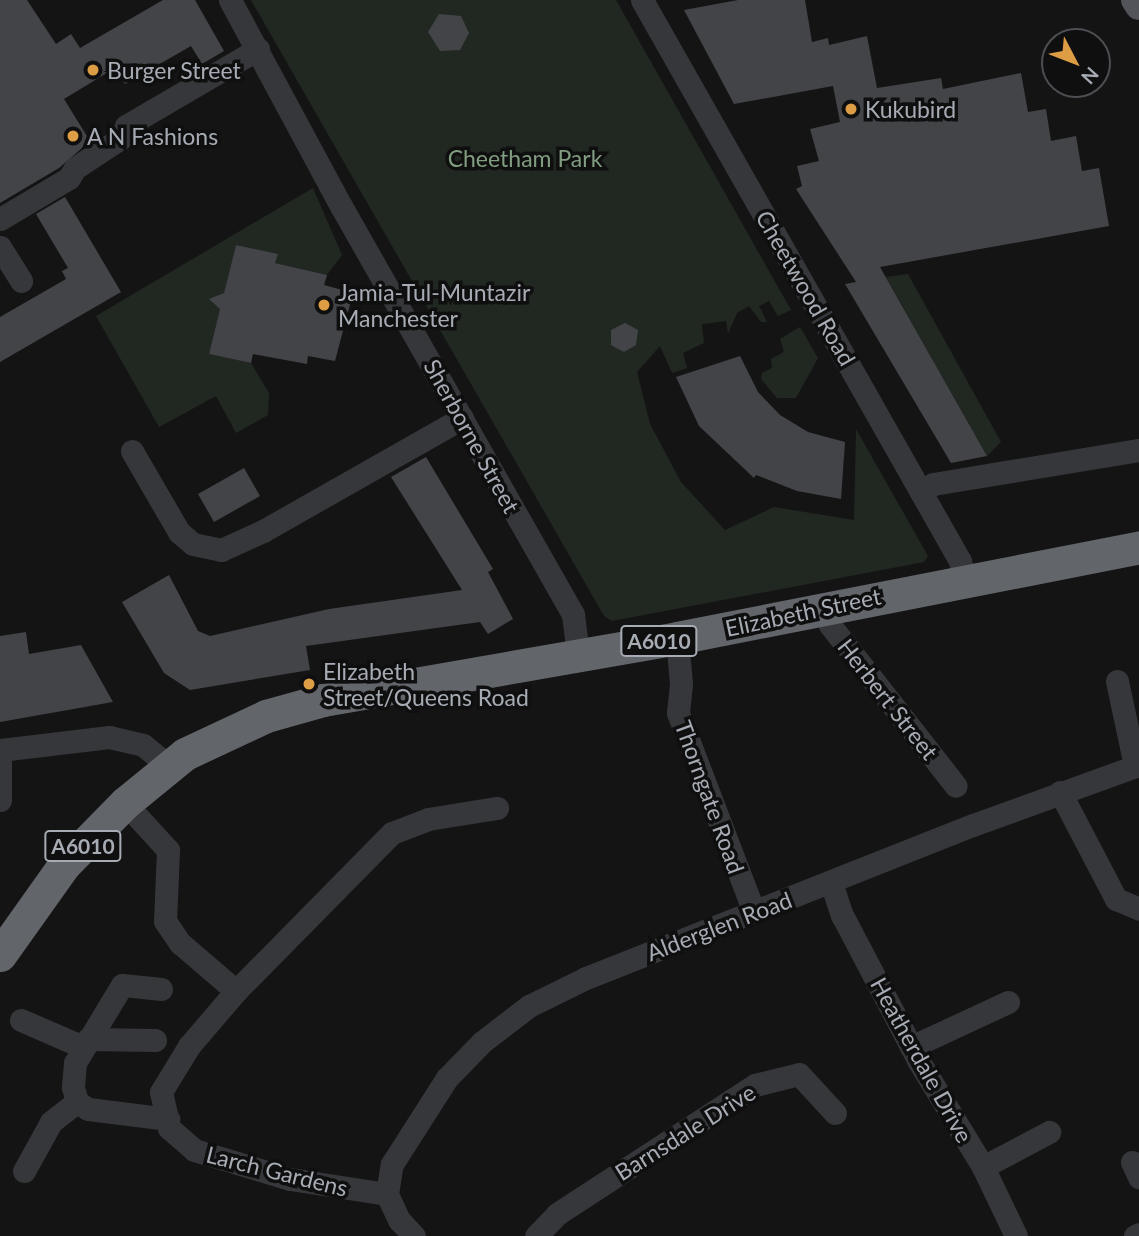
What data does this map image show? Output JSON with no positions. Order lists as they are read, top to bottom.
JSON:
{
  "streets": {
    "highway": ["Elizabeth Street", "A6010"],
    "street": [
      "Cheetwood Road",
      "Sherborne Street",
      "Herbert Street",
      "Thorngate Road",
      "Alderglen Road",
      "Heatherdale Drive",
      "Barnsdale Drive",
      "Larch Gardens"
    ]
  },
  "crossings": [
    ["Cheetwood Road", "Elizabeth Street"],
    ["Sherborne Street", "Elizabeth Street"],
    ["Elizabeth Street", "A6010"],
    ["Elizabeth Street", "Herbert Street"],
    ["Elizabeth Street", "Thorngate Road"],
    ["Thorngate Road", "Alderglen Road"],
    ["Alderglen Road", "Heatherdale Drive"],
    ["Alderglen Road", "Larch Gardens"]
  ],
  "parks": ["Cheetham Park"],
  "places": [
    "Burger Street",
    "Kukubird",
    "A N Fashions",
    "Jamia-Tul-Muntazir Manchester",
    "Elizabeth Street/Queens Road"
  ],
  "north": "bottom right"
}
